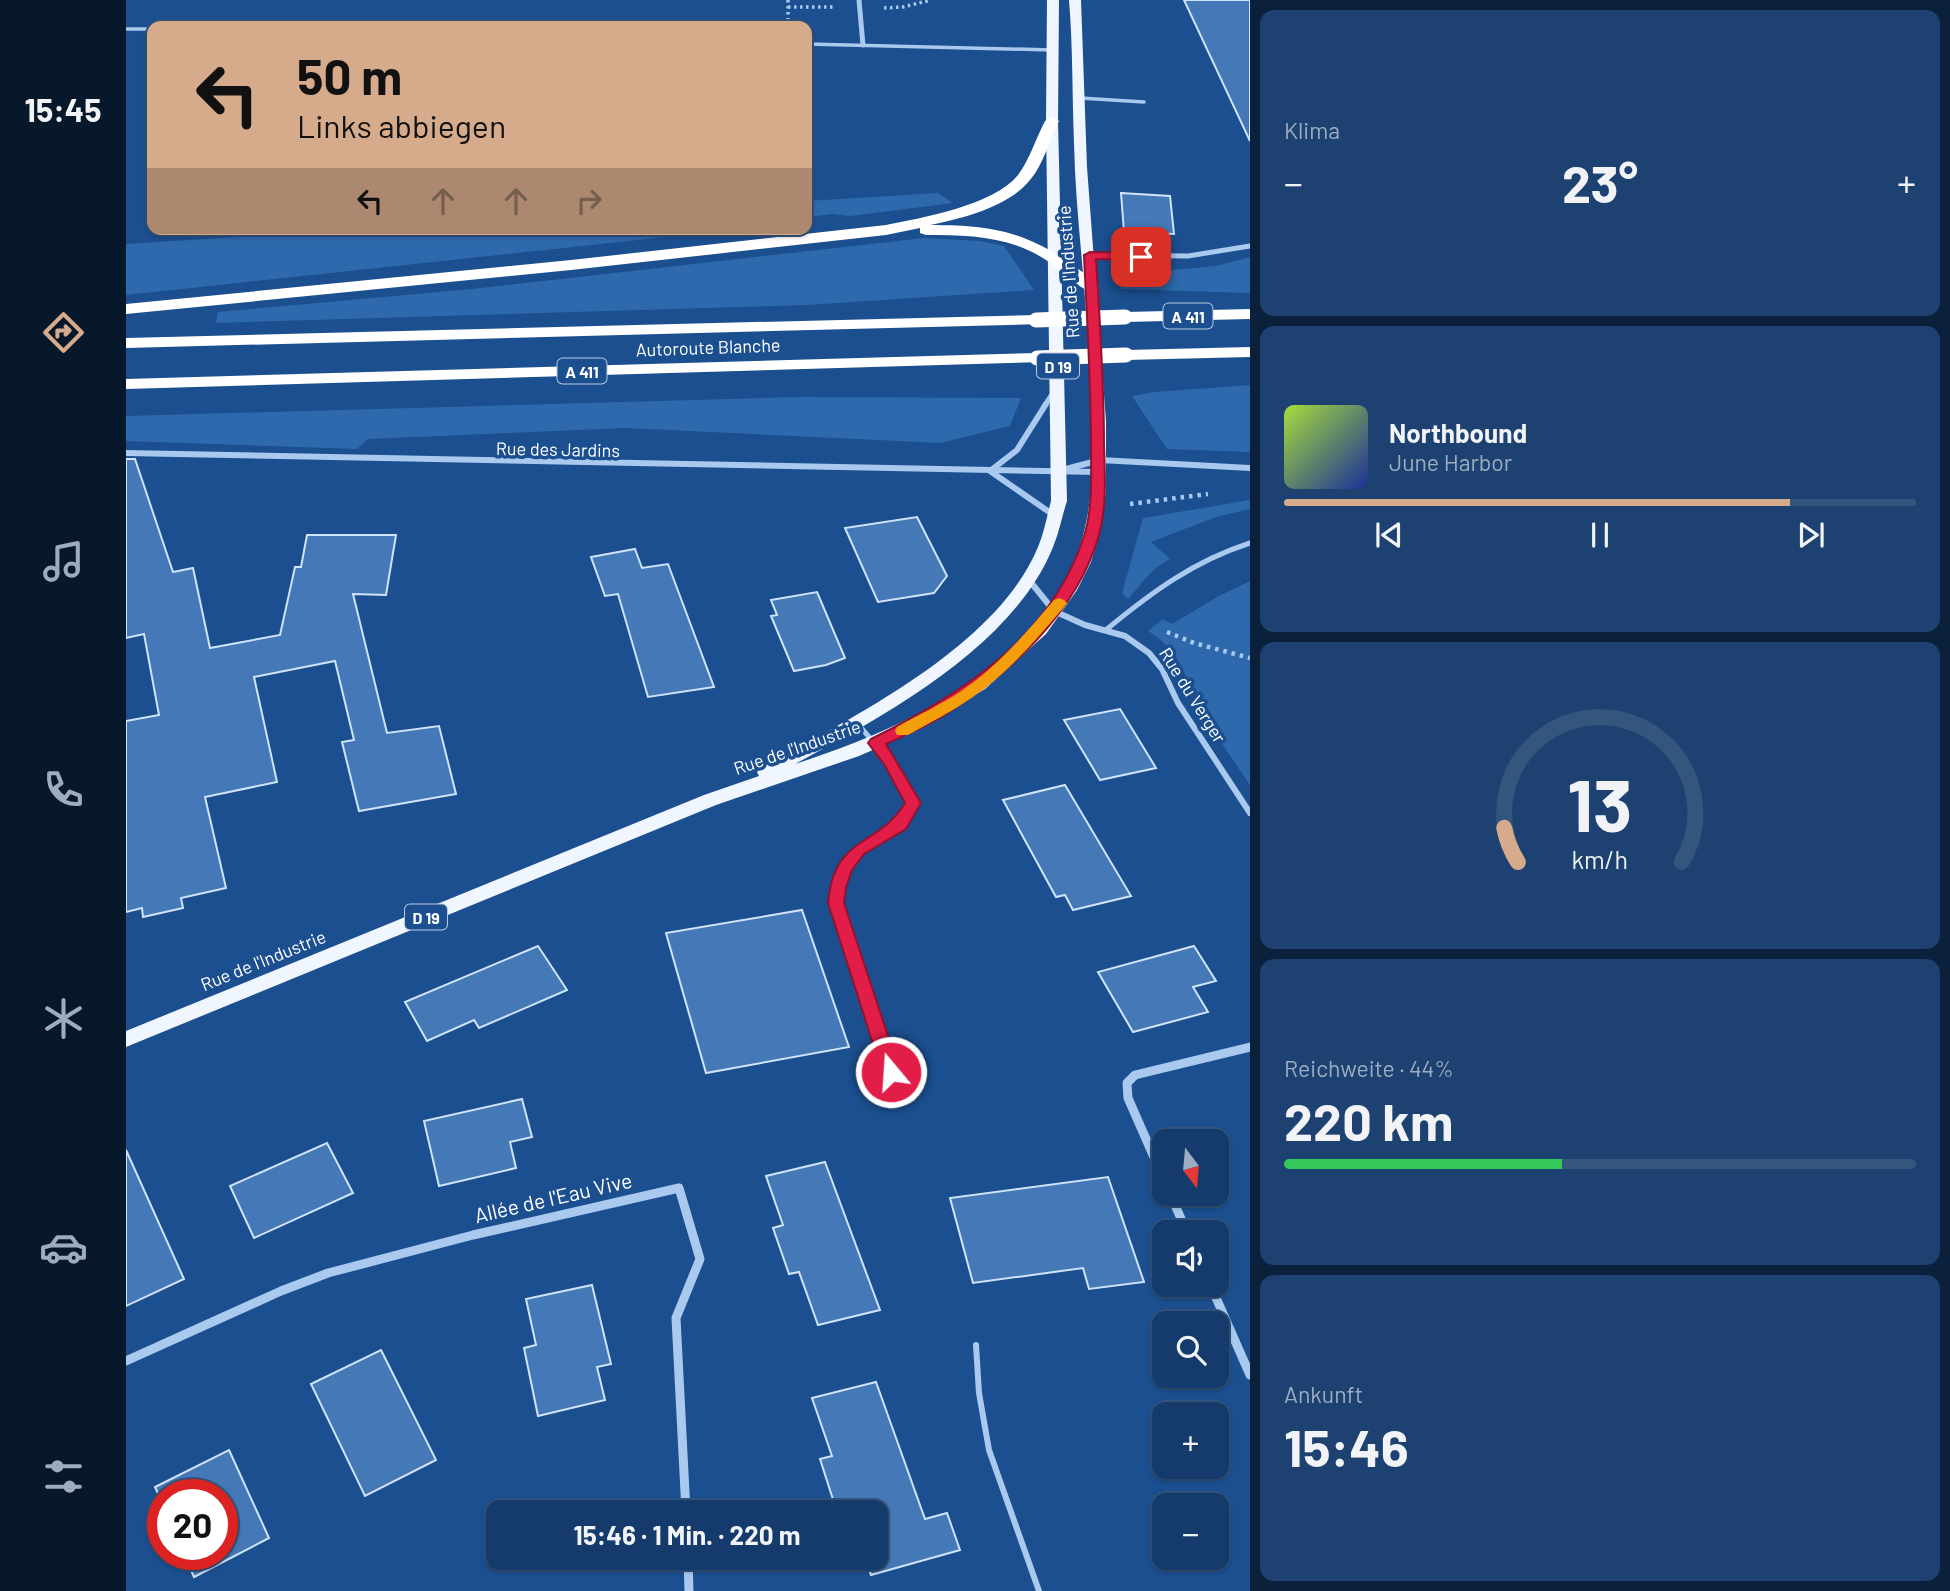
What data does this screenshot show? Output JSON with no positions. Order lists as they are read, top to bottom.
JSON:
{
  "streets": {
    "highway": ["A 411", "Autoroute Blanche"],
    "main road": ["Rue de l'Industrie", "D 19"],
    "street": ["Rue des Jardins", "Rue du Verger", "Allée de l'Eau Vive"]
  },
  "crossings": [
    ["Rue de l'Industrie", "Rue des Jardins"],
    ["Rue de l'Industrie", "Rue du Verger"]
  ],
  "north": "bottom",
  "page": {
    "tabs": "15:45",
    "tile": [
      "Klima",
      ["Reichweite · 44%", "220 km"],
      ["Ankunft", "15:46"]
    ],
    "turn": ["50 m", "Links abbiegen"],
    "heat": ["−", "23°", "+"],
    "song": ["Northbound", "June Harbor"],
    "map_buttons": ["+", "−"],
    "limit": "20",
    "trip": "15:46 · 1 Min. · 220 m",
    "gauge": ["13", "km/h"]
  }
}
